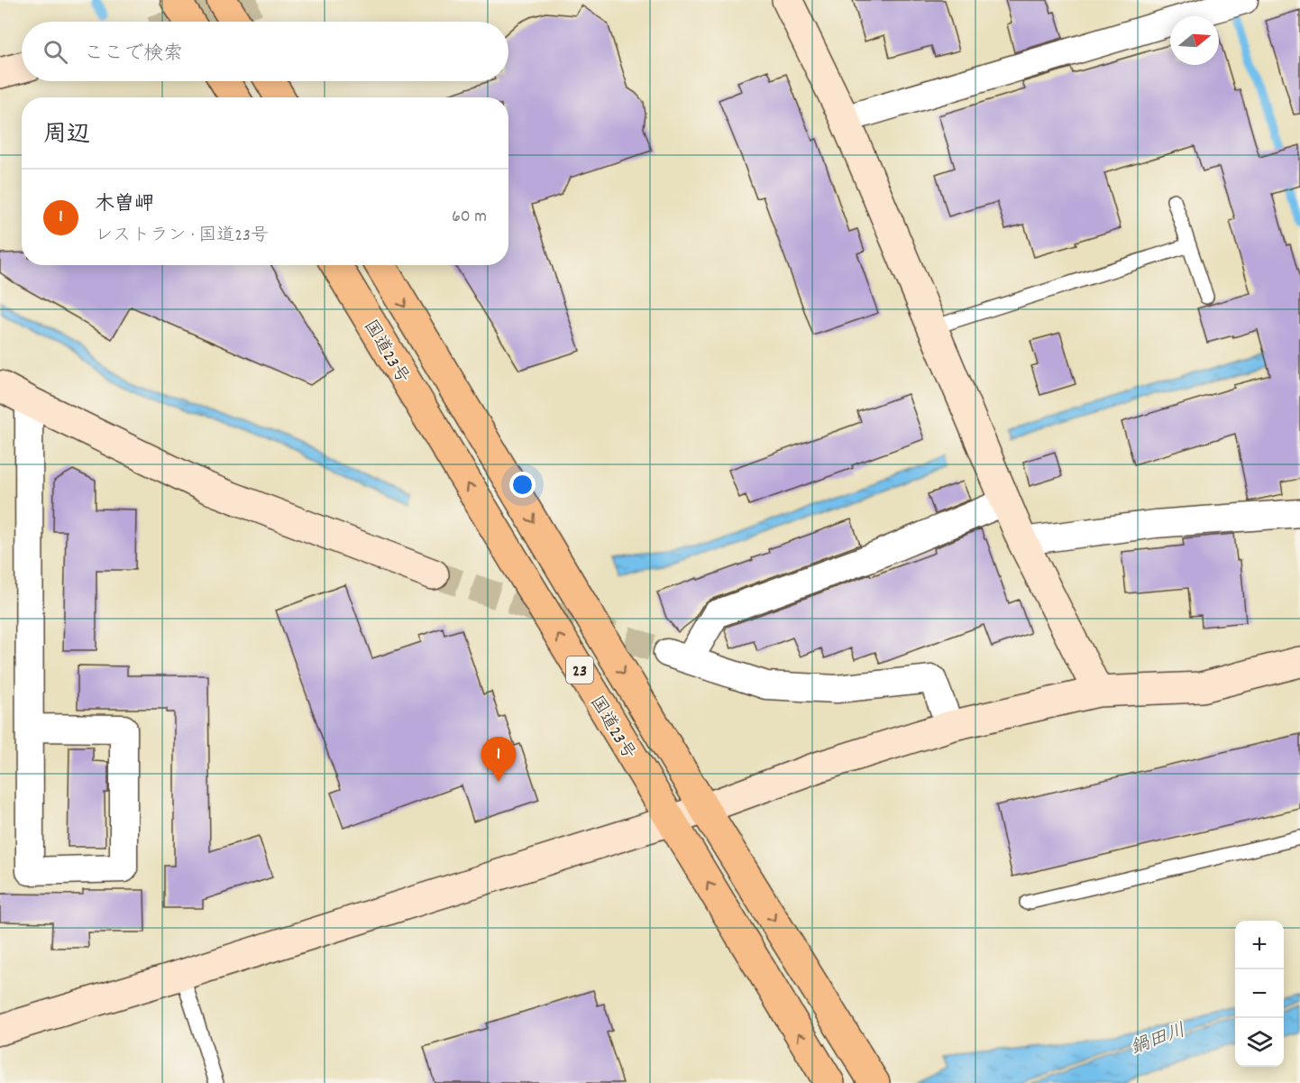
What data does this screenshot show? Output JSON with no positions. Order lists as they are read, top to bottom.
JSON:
{
  "streets": {
    "highway": ["国道23号", "23"]
  },
  "water": ["鍋田川"],
  "north": "right",
  "page": {
    "search": "ここで検索",
    "heading": "周辺",
    "list": [
      {
        "mark": "1",
        "name": "木曽岬",
        "note": "レストラン · 国道23号",
        "value": "60 m"
      }
    ],
    "pins": "1",
    "map_buttons": ["+", "−"]
  }
}
